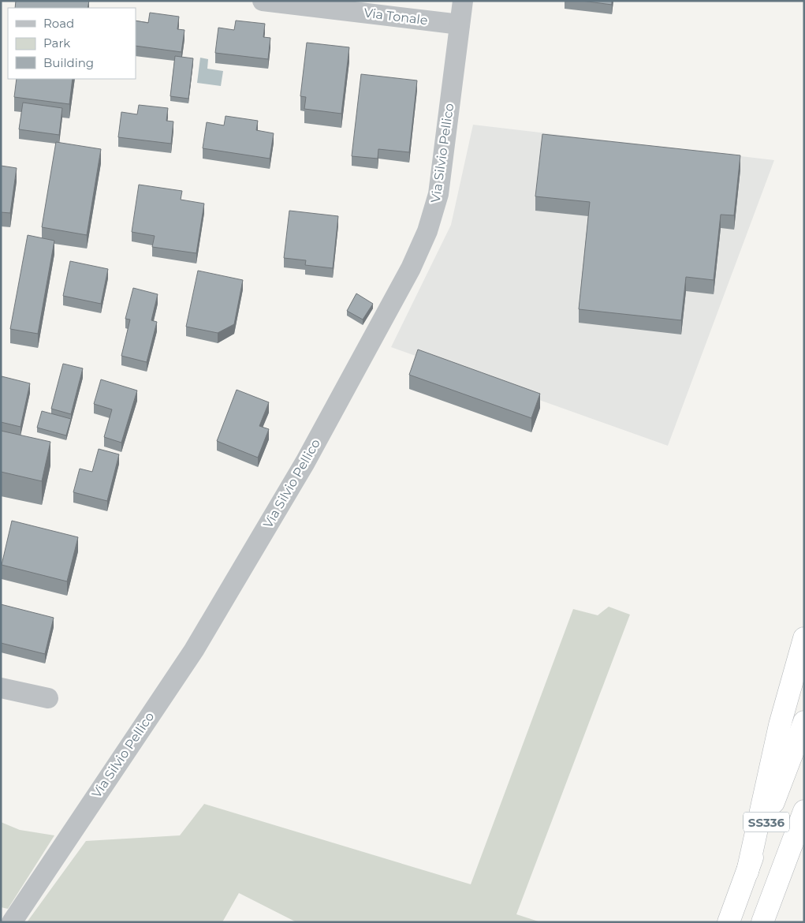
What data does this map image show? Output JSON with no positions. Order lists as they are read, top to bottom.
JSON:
{
  "streets": {
    "highway": ["SS336"],
    "street": ["Via Tonale", "Via Silvio Pellico"]
  },
  "crossings": [
    ["Via Tonale", "Via Silvio Pellico"]
  ],
  "legend": ["Road", "Park", "Building"]
}
